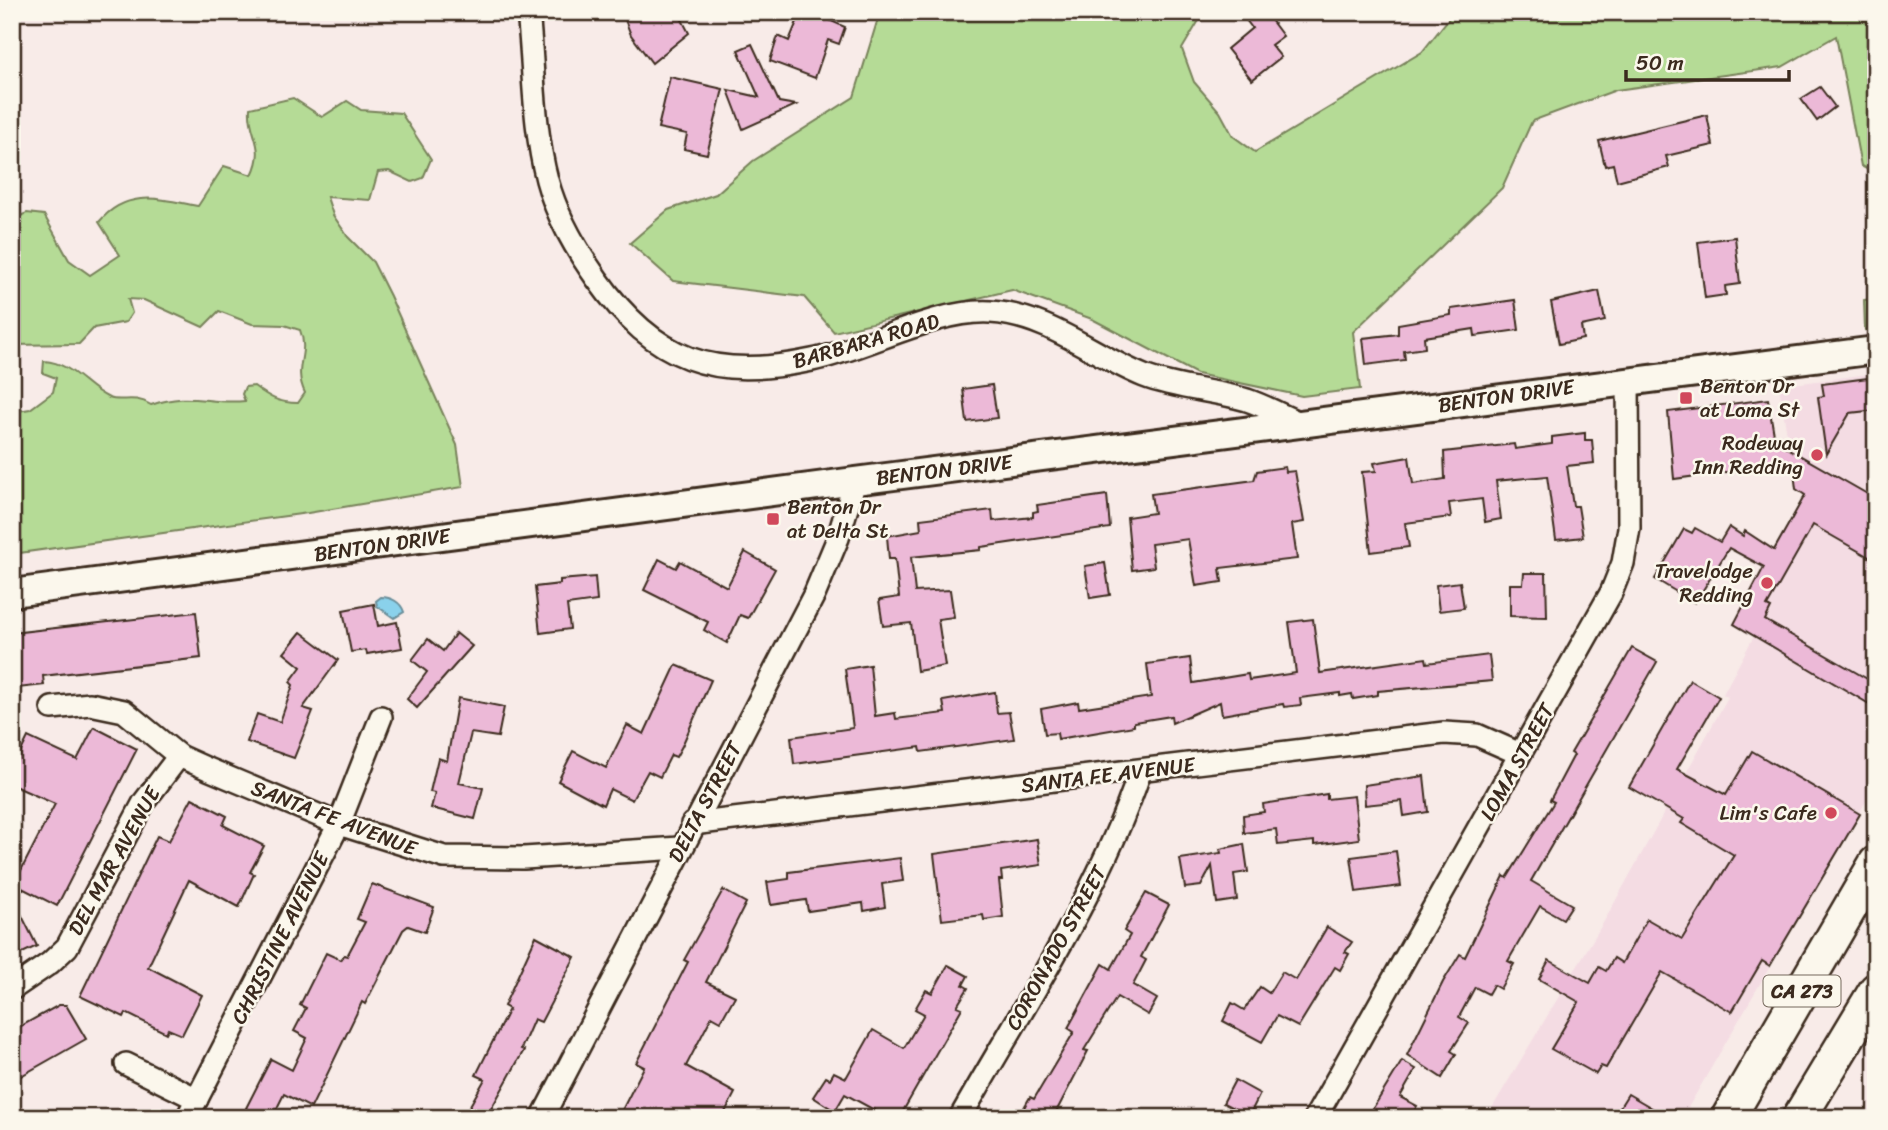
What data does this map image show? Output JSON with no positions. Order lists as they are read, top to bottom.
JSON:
{
  "streets": {
    "main road": ["CA 273"],
    "street": [
      "BARBARA ROAD",
      "BENTON DRIVE",
      "LOMA STREET",
      "SANTA FE AVENUE",
      "DELTA STREET",
      "DEL MAR AVENUE",
      "CHRISTINE AVENUE",
      "CORONADO STREET"
    ]
  },
  "crossings": [
    ["BARBARA ROAD", "BENTON DRIVE"],
    ["BENTON DRIVE", "LOMA STREET"],
    ["BENTON DRIVE", "DELTA STREET"],
    ["LOMA STREET", "SANTA FE AVENUE"],
    ["SANTA FE AVENUE", "DELTA STREET"],
    ["SANTA FE AVENUE", "DEL MAR AVENUE"],
    ["SANTA FE AVENUE", "CHRISTINE AVENUE"],
    ["SANTA FE AVENUE", "CORONADO STREET"]
  ],
  "places": {
    "transit": ["Benton Dr at Loma St", "Benton Dr at Delta St"],
    "other": ["Rodeway Inn Redding", "Travelodge Redding", "Lim's Cafe"]
  },
  "scale_bar": "50 m"
}
